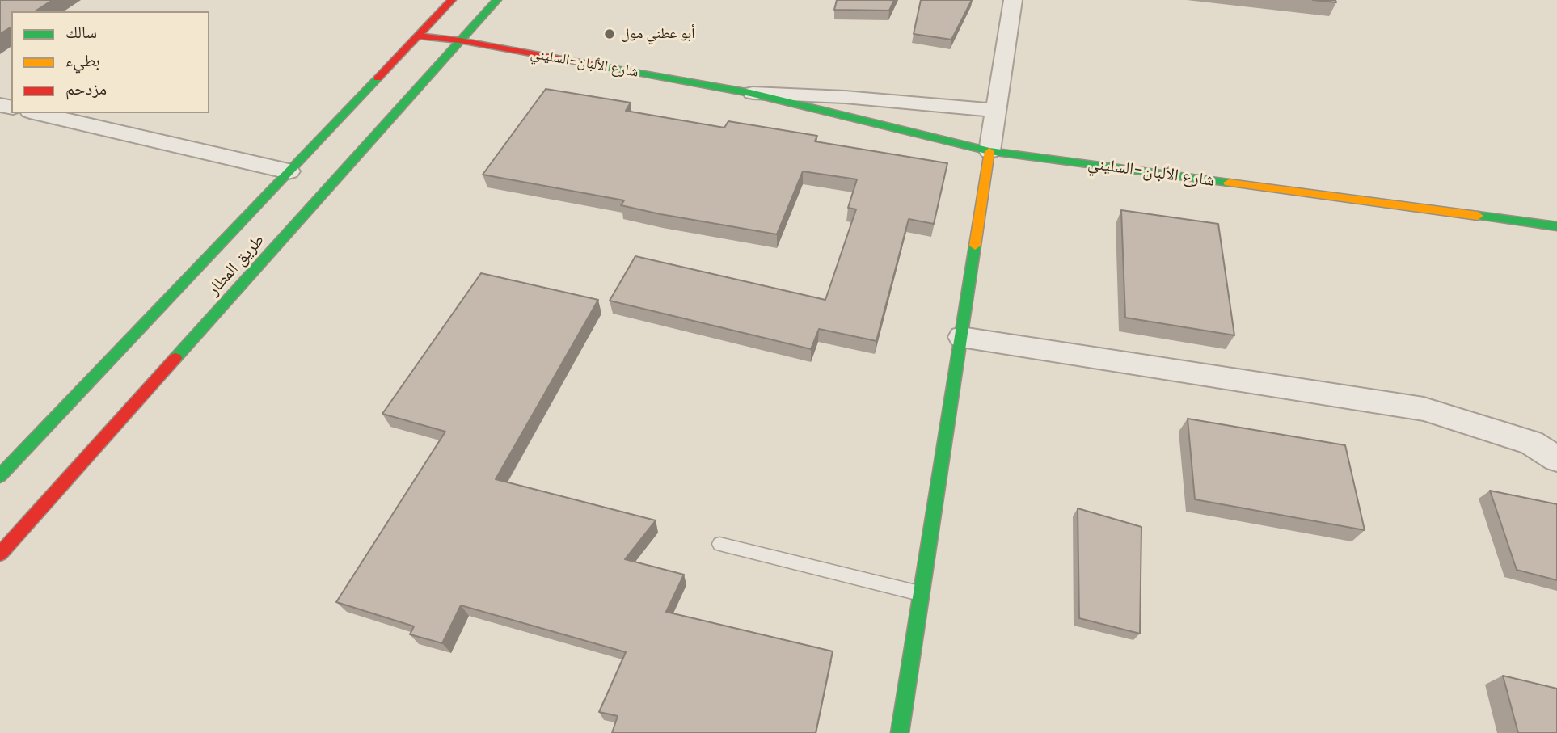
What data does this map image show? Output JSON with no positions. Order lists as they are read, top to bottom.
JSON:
{
  "streets": {
    "main road": ["شارع الألبان-السليني", "طريق المطار"]
  },
  "crossings": [
    ["شارع الألبان-السليني", "طريق المطار"]
  ],
  "places": ["أبو عطني مول"],
  "legend": ["سالك", "بطيء", "مزدحم"]
}
